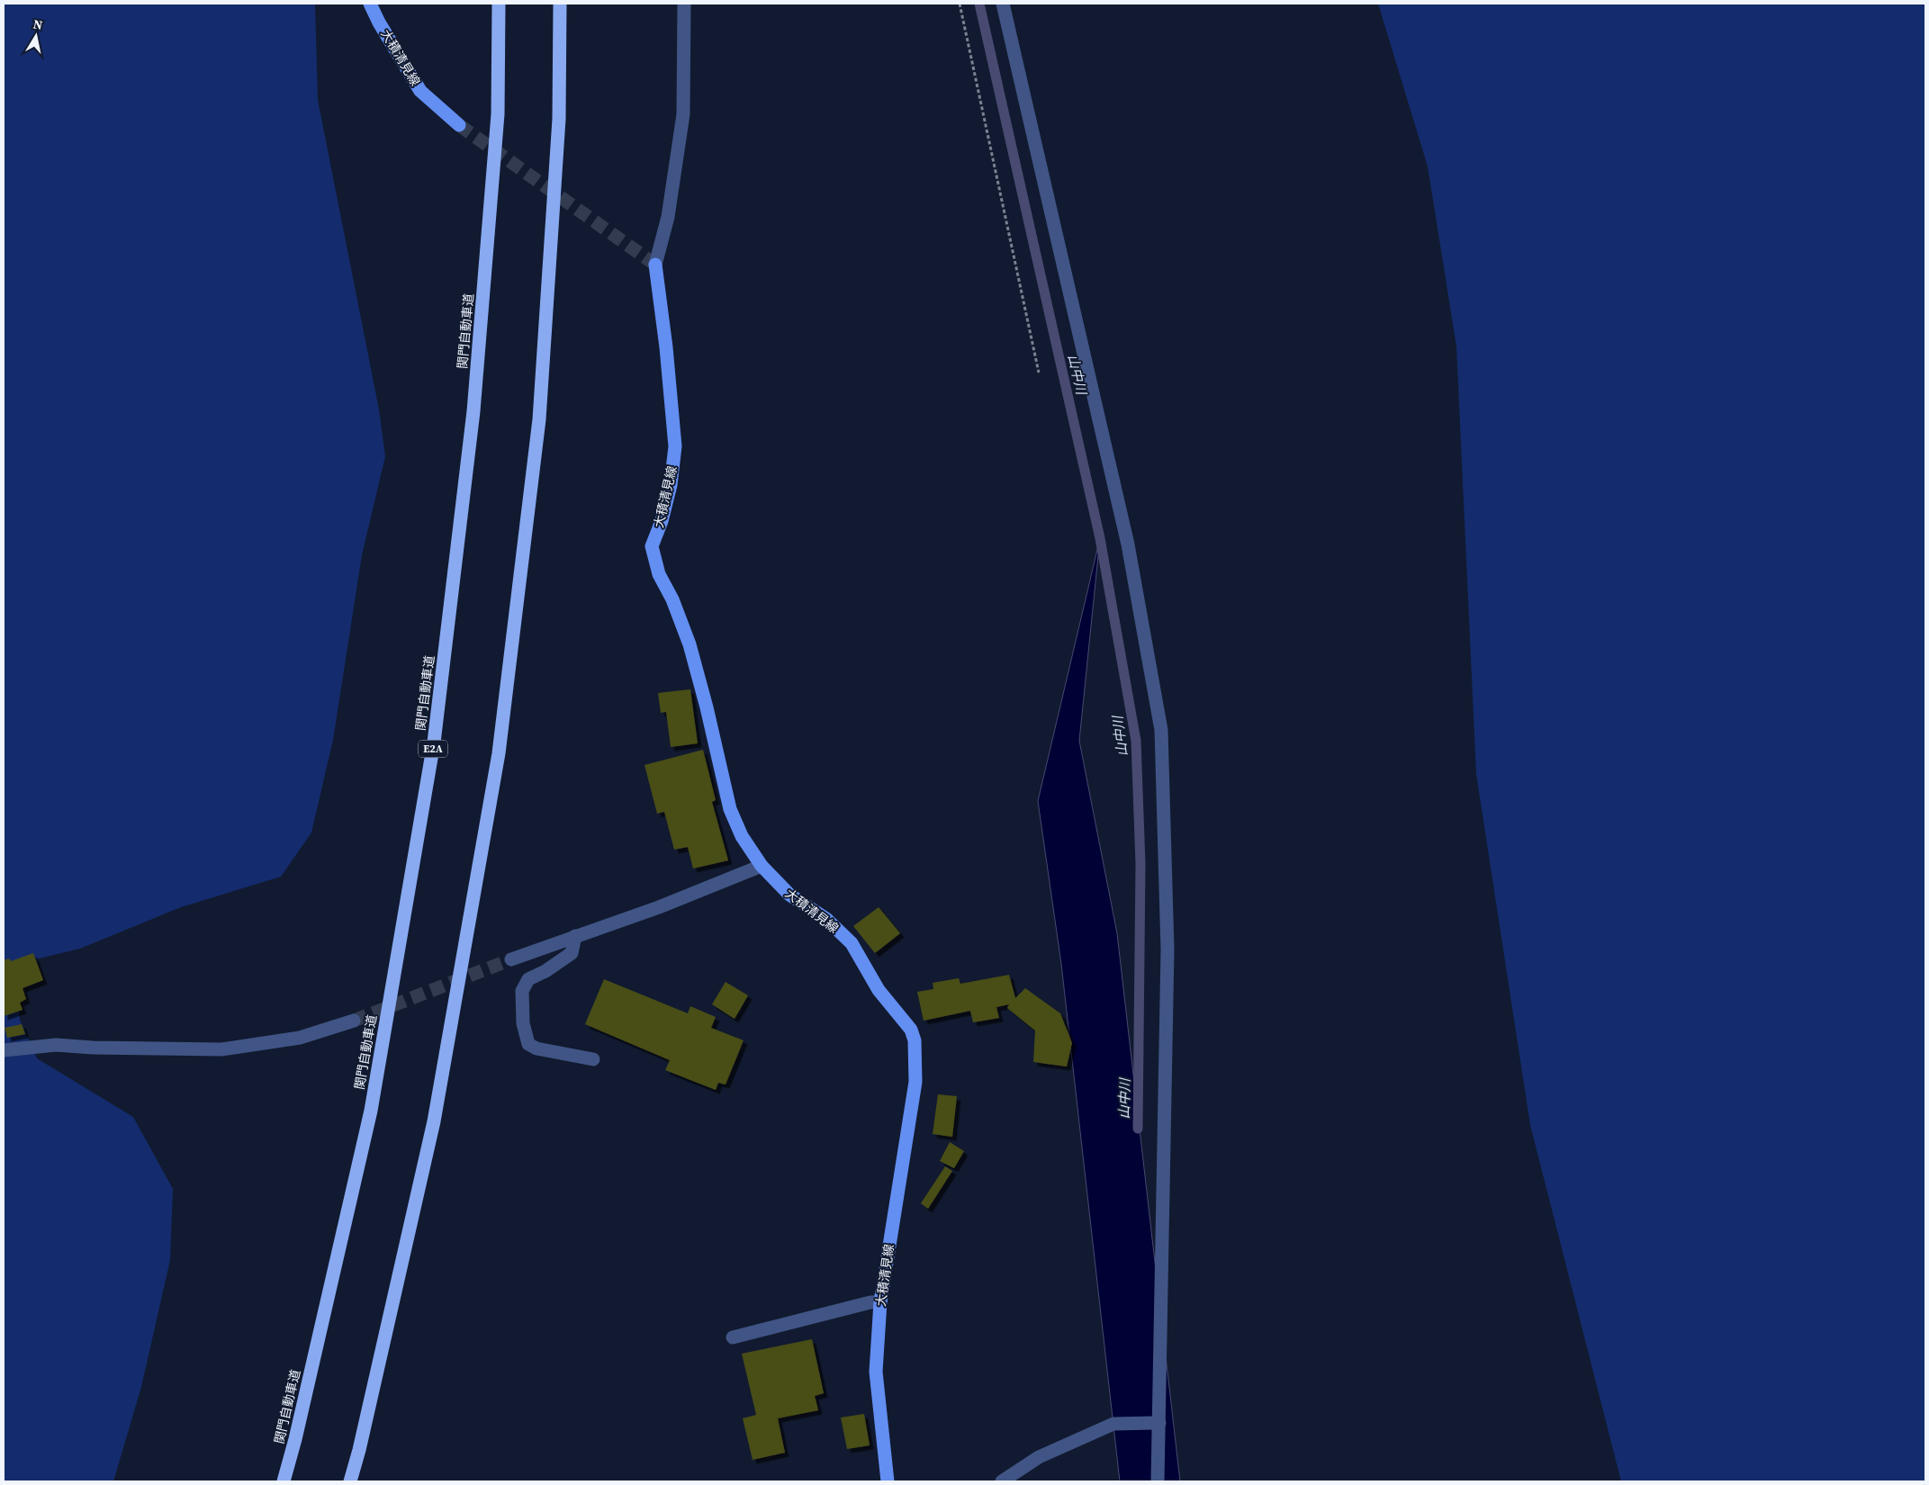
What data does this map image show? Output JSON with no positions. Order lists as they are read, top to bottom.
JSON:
{
  "streets": {
    "highway": ["関門自動車道", "E2A"],
    "main road": ["大積清見線"]
  },
  "water": ["山中川"],
  "north": "top"
}
